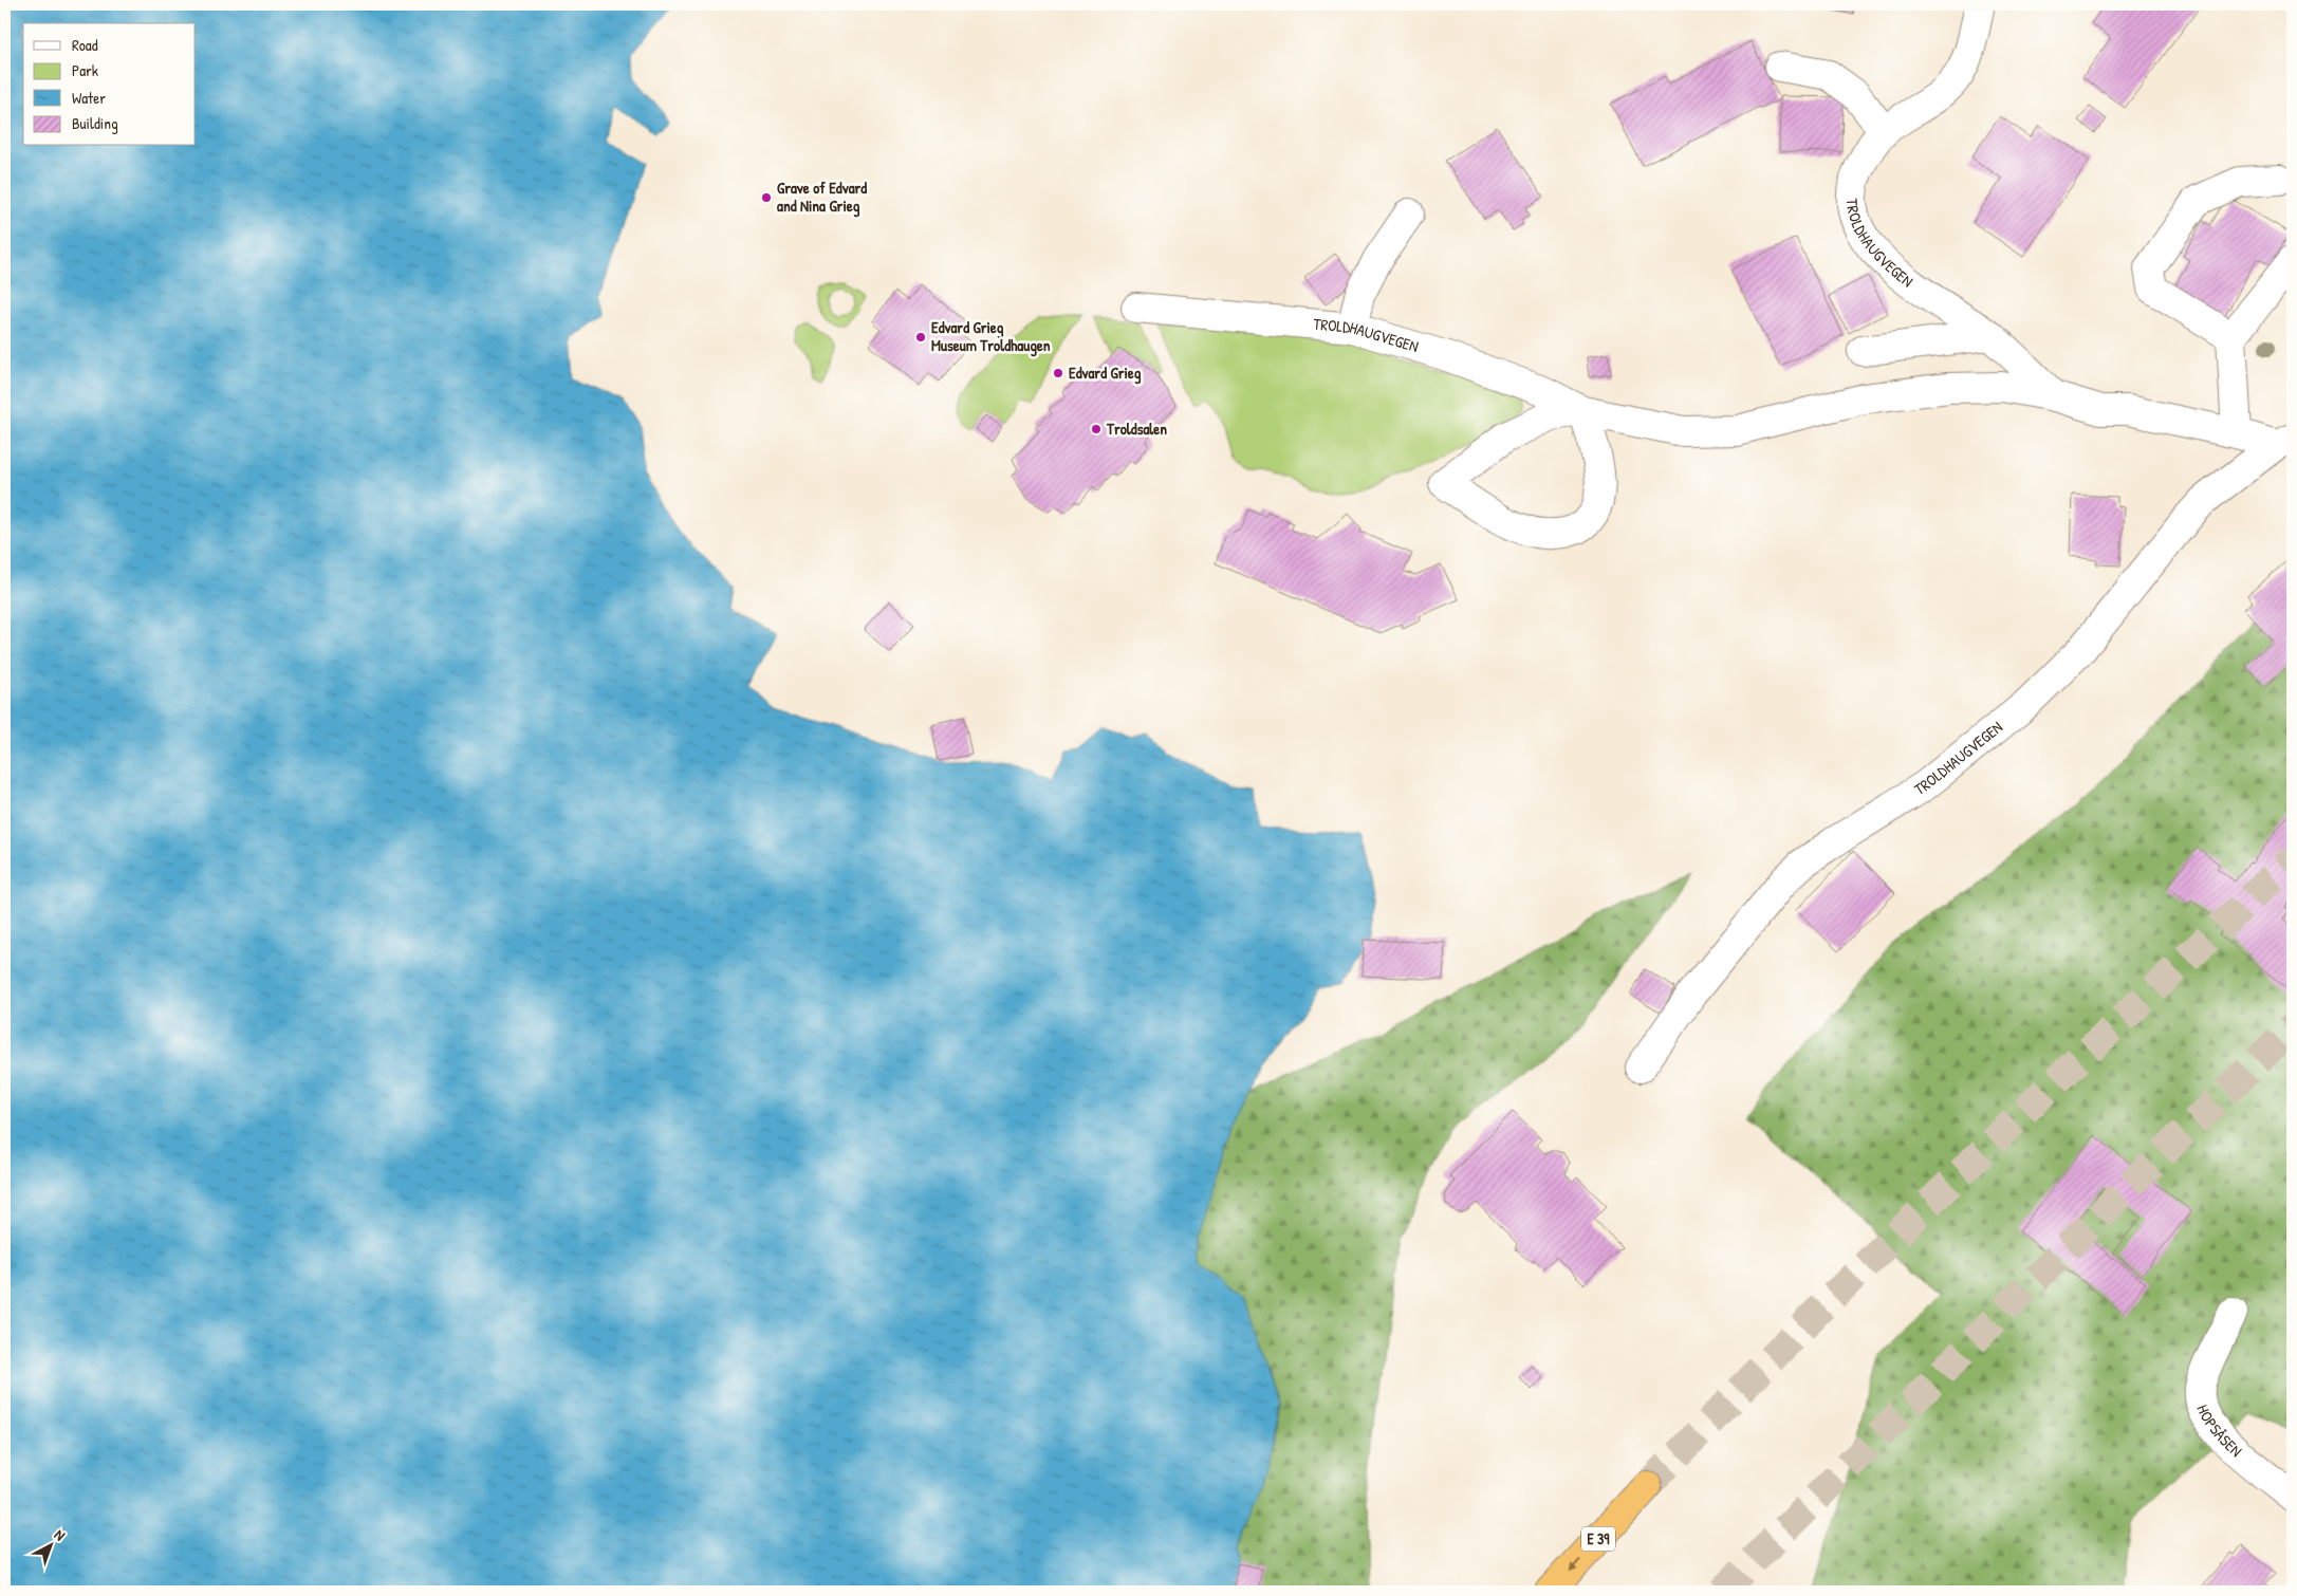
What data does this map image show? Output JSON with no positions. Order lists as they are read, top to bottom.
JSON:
{
  "streets": {
    "highway": ["E 39"],
    "street": ["TROLDHAUGVEGEN", "HOPSÅSEN"]
  },
  "places": [
    "Grave of Edvard and Nina Grieg",
    "Edvard Grieg Museum Troldhaugen",
    "Edvard Grieg",
    "Troldsalen"
  ],
  "legend": [
    "Road",
    "Park",
    "Water",
    "Building"
  ],
  "north": "top right"
}
